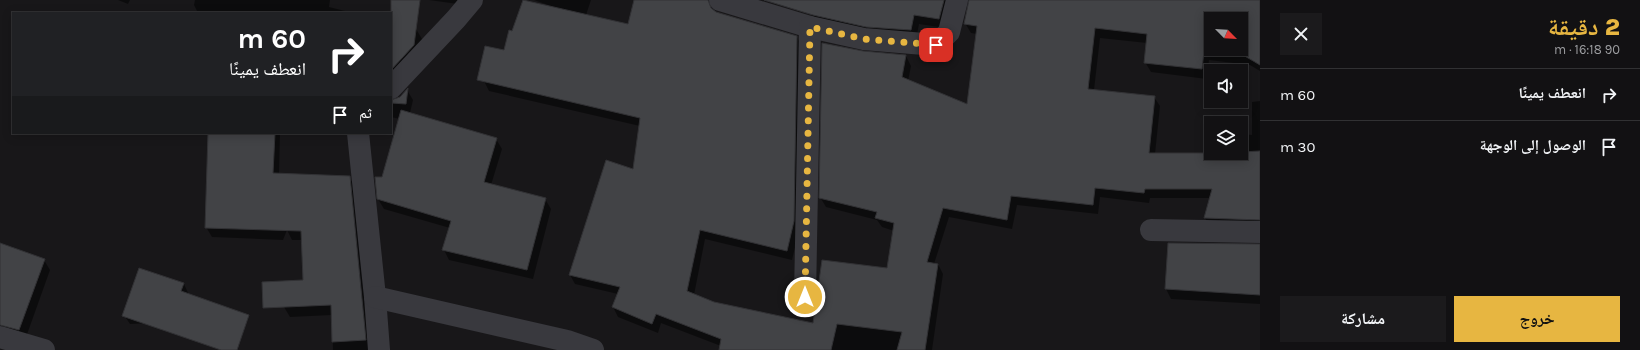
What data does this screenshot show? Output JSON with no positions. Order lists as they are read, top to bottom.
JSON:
{
  "north": "bottom right",
  "page": {
    "heading": ["2 دقيقة", "90 m · 16:18"],
    "turn": ["60 m", "انعطف يمينًا"],
    "list": [
      {
        "name": "انعطف يمينًا",
        "value": "60 m"
      },
      {
        "name": "الوصول إلى الوجهة",
        "value": "30 m"
      }
    ],
    "then": "ثم",
    "buttons": ["خروج", "مشاركة"]
  }
}
